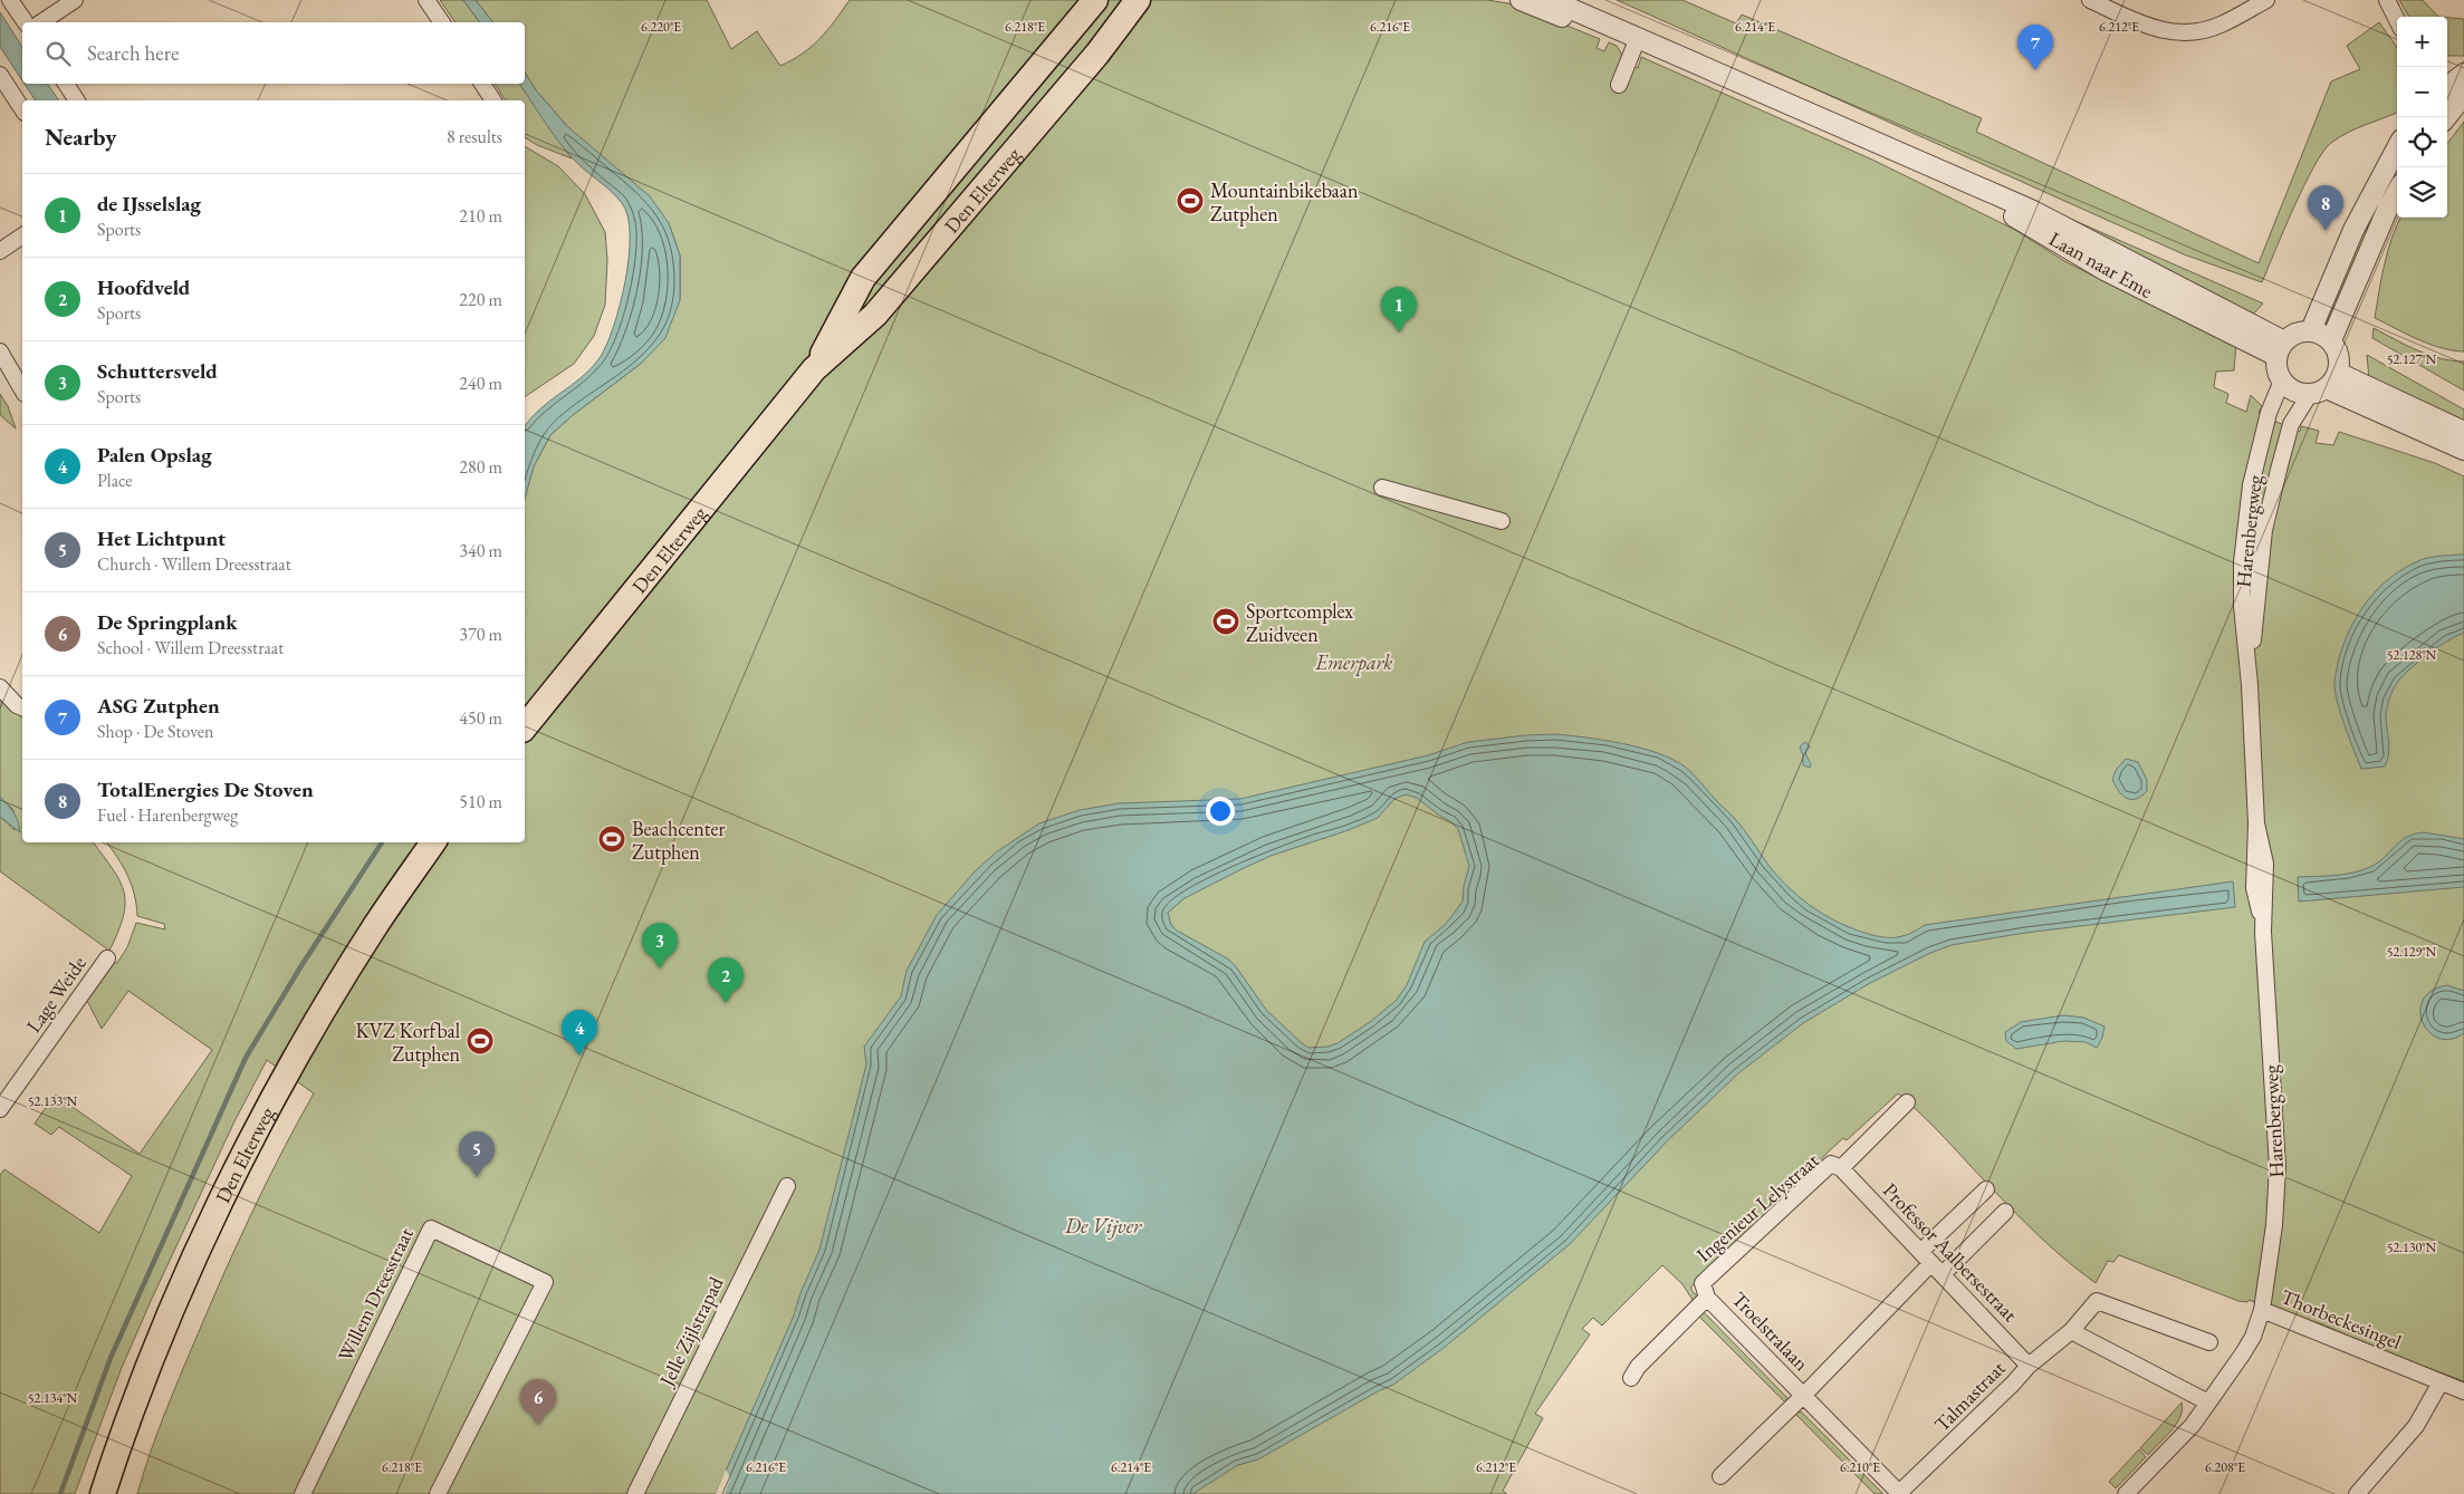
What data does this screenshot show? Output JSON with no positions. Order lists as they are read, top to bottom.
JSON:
{
  "streets": {
    "main road": ["Den Elterweg"],
    "street": [
      "Laan naar Eme",
      "Harenbergweg",
      "Lage Weide",
      "Ingenieur Lelystraat",
      "Professor Aalbersestraat",
      "Willem Dreesstraat",
      "Thorbeckesingel",
      "Jelle Zijlstrapad",
      "Troelstralaan",
      "Talmastraat"
    ]
  },
  "crossings": [
    ["Laan naar Eme", "Harenbergweg"],
    ["Harenbergweg", "Thorbeckesingel"],
    ["Ingenieur Lelystraat", "Professor Aalbersestraat"],
    ["Ingenieur Lelystraat", "Troelstralaan"],
    ["Professor Aalbersestraat", "Talmastraat"],
    ["Troelstralaan", "Talmastraat"]
  ],
  "water": ["De Vijver"],
  "parks": ["Emerpark"],
  "places": {
    "sports": [
      "Mountainbikebaan Zutphen",
      "Sportcomplex Zuidveen",
      "Beachcenter Zutphen",
      "KVZ Korfbal Zutphen"
    ]
  },
  "page": {
    "map_buttons": ["+", "−"],
    "search": "Search here",
    "pins": [
      "7",
      "8",
      "1",
      "3",
      "2",
      "4",
      "5",
      "6"
    ],
    "heading": ["Nearby", "8 results"],
    "list": [
      {
        "mark": "1",
        "name": "de IJsselslag",
        "note": "Sports",
        "value": "210 m"
      },
      {
        "mark": "2",
        "name": "Hoofdveld",
        "note": "Sports",
        "value": "220 m"
      },
      {
        "mark": "3",
        "name": "Schuttersveld",
        "note": "Sports",
        "value": "240 m"
      },
      {
        "mark": "4",
        "name": "Palen Opslag",
        "note": "Place",
        "value": "280 m"
      },
      {
        "mark": "5",
        "name": "Het Lichtpunt",
        "note": "Church · Willem Dreesstraat",
        "value": "340 m"
      },
      {
        "mark": "6",
        "name": "De Springplank",
        "note": "School · Willem Dreesstraat",
        "value": "370 m"
      },
      {
        "mark": "7",
        "name": "ASG Zutphen",
        "note": "Shop · De Stoven",
        "value": "450 m"
      },
      {
        "mark": "8",
        "name": "TotalEnergies De Stoven",
        "note": "Fuel · Harenbergweg",
        "value": "510 m"
      }
    ]
  },
  "coordinates": [
    "6.220°E",
    "6.218°E",
    "6.216°E",
    "6.214°E",
    "6.212°E",
    "52.127°N",
    "52.128°N",
    "52.129°N",
    "52.133°N",
    "52.130°N",
    "52.134°N",
    "6.210°E",
    "6.208°E"
  ]
}
